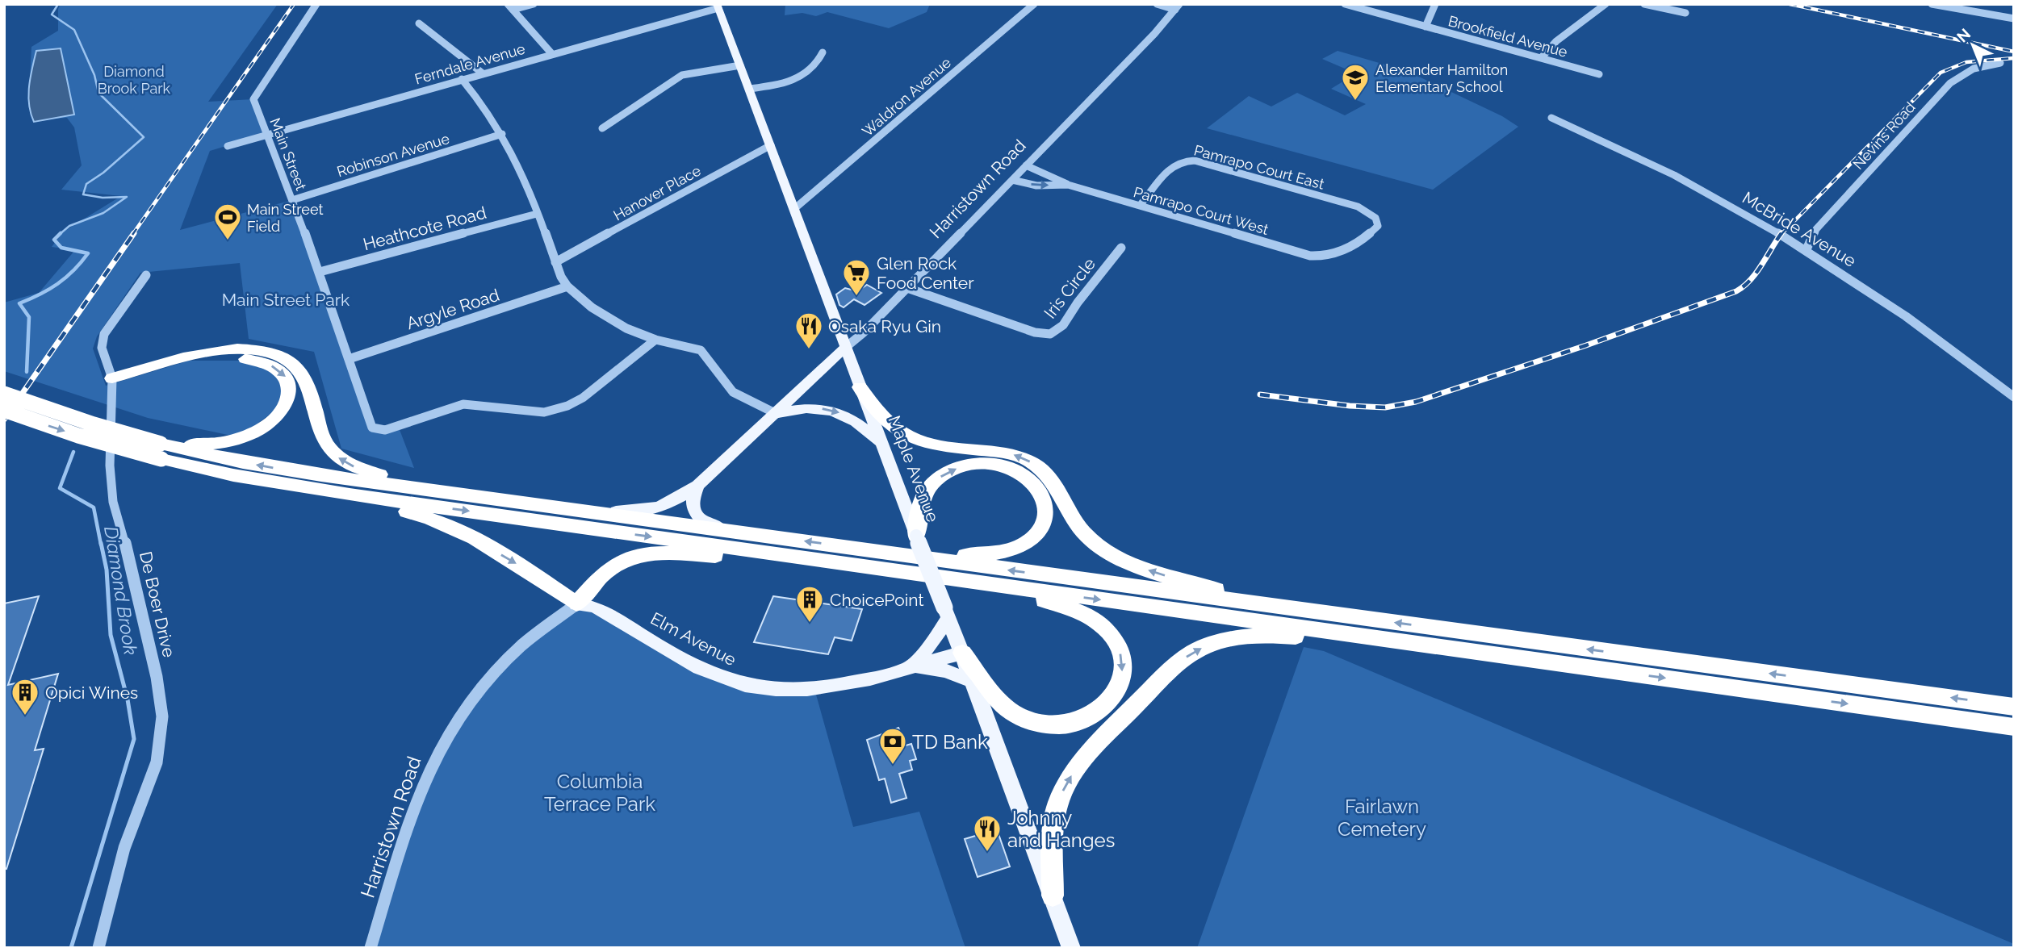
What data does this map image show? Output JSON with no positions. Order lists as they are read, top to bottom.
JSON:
{
  "streets": {
    "main road": ["Harristown Road", "Maple Avenue", "Elm Avenue"],
    "street": [
      "Brookfield Avenue",
      "Ferndale Avenue",
      "Waldron Avenue",
      "Nevins Road",
      "Main Street",
      "Robinson Avenue",
      "Pamrapo Court East",
      "Hanover Place",
      "Pamrapo Court West",
      "Heathcote Road",
      "McBride Avenue",
      "Iris Circle",
      "Argyle Road",
      "De Boer Drive"
    ]
  },
  "crossings": [
    ["Ferndale Avenue", "Main Street"],
    ["Ferndale Avenue", "Maple Avenue"],
    ["Waldron Avenue", "Maple Avenue"],
    ["Nevins Road", "McBride Avenue"],
    ["Main Street", "Robinson Avenue"],
    ["Main Street", "Heathcote Road"],
    ["Main Street", "Argyle Road"],
    ["Pamrapo Court East", "Pamrapo Court West"],
    ["Harristown Road", "Pamrapo Court West"],
    ["Harristown Road", "Iris Circle"],
    ["Harristown Road", "Maple Avenue"],
    ["Harristown Road", "Elm Avenue"],
    ["Hanover Place", "Maple Avenue"],
    ["Maple Avenue", "Elm Avenue"]
  ],
  "water": ["Diamond Brook"],
  "parks": [
    "Diamond Brook Park",
    "Main Street Park",
    "Columbia Terrace Park",
    "Fairlawn Cemetery"
  ],
  "places": {
    "school or university": ["Alexander Hamilton Elementary School"],
    "sports": ["Main Street Field"],
    "supermarket": ["Glen Rock Food Center"],
    "restaurant": ["Osaka Ryu Gin", "Johnny and Hanges"],
    "building": ["ChoicePoint", "Opici Wines"],
    "bank": ["TD Bank"]
  },
  "north": "top left"
}
